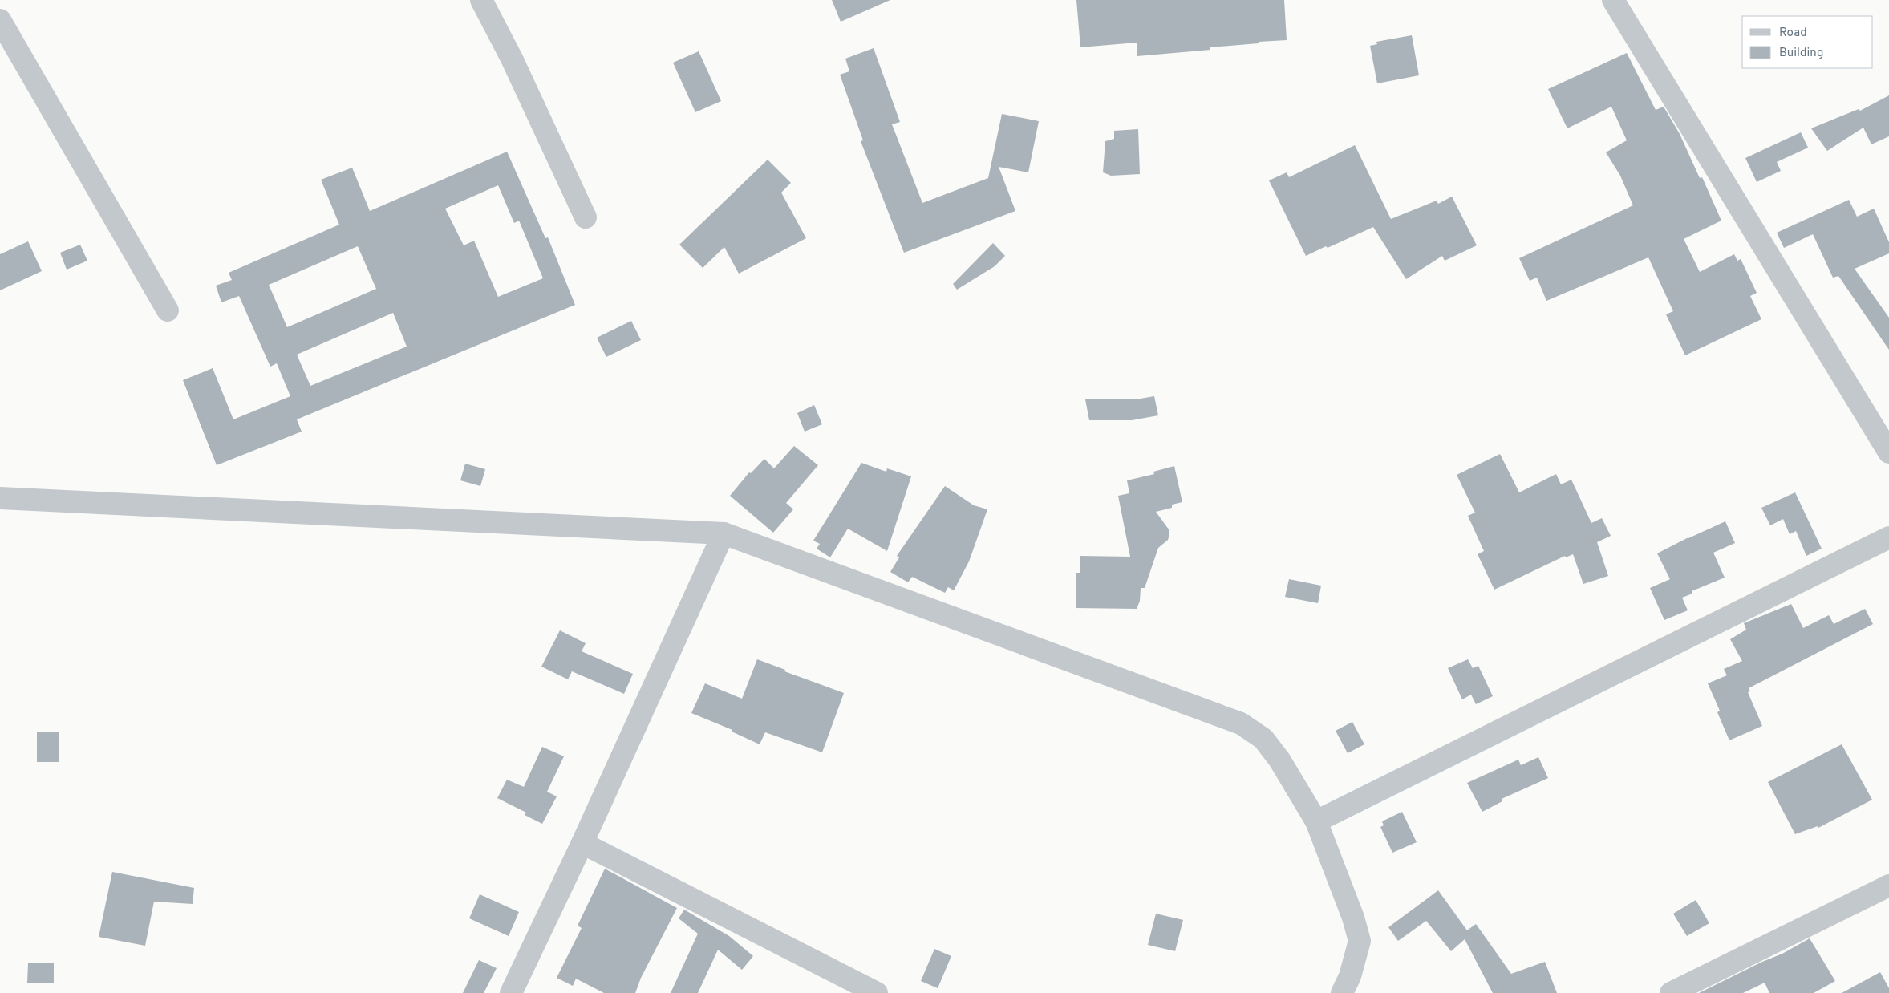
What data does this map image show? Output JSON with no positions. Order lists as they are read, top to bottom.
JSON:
{
  "legend": ["Road", "Building"]
}
